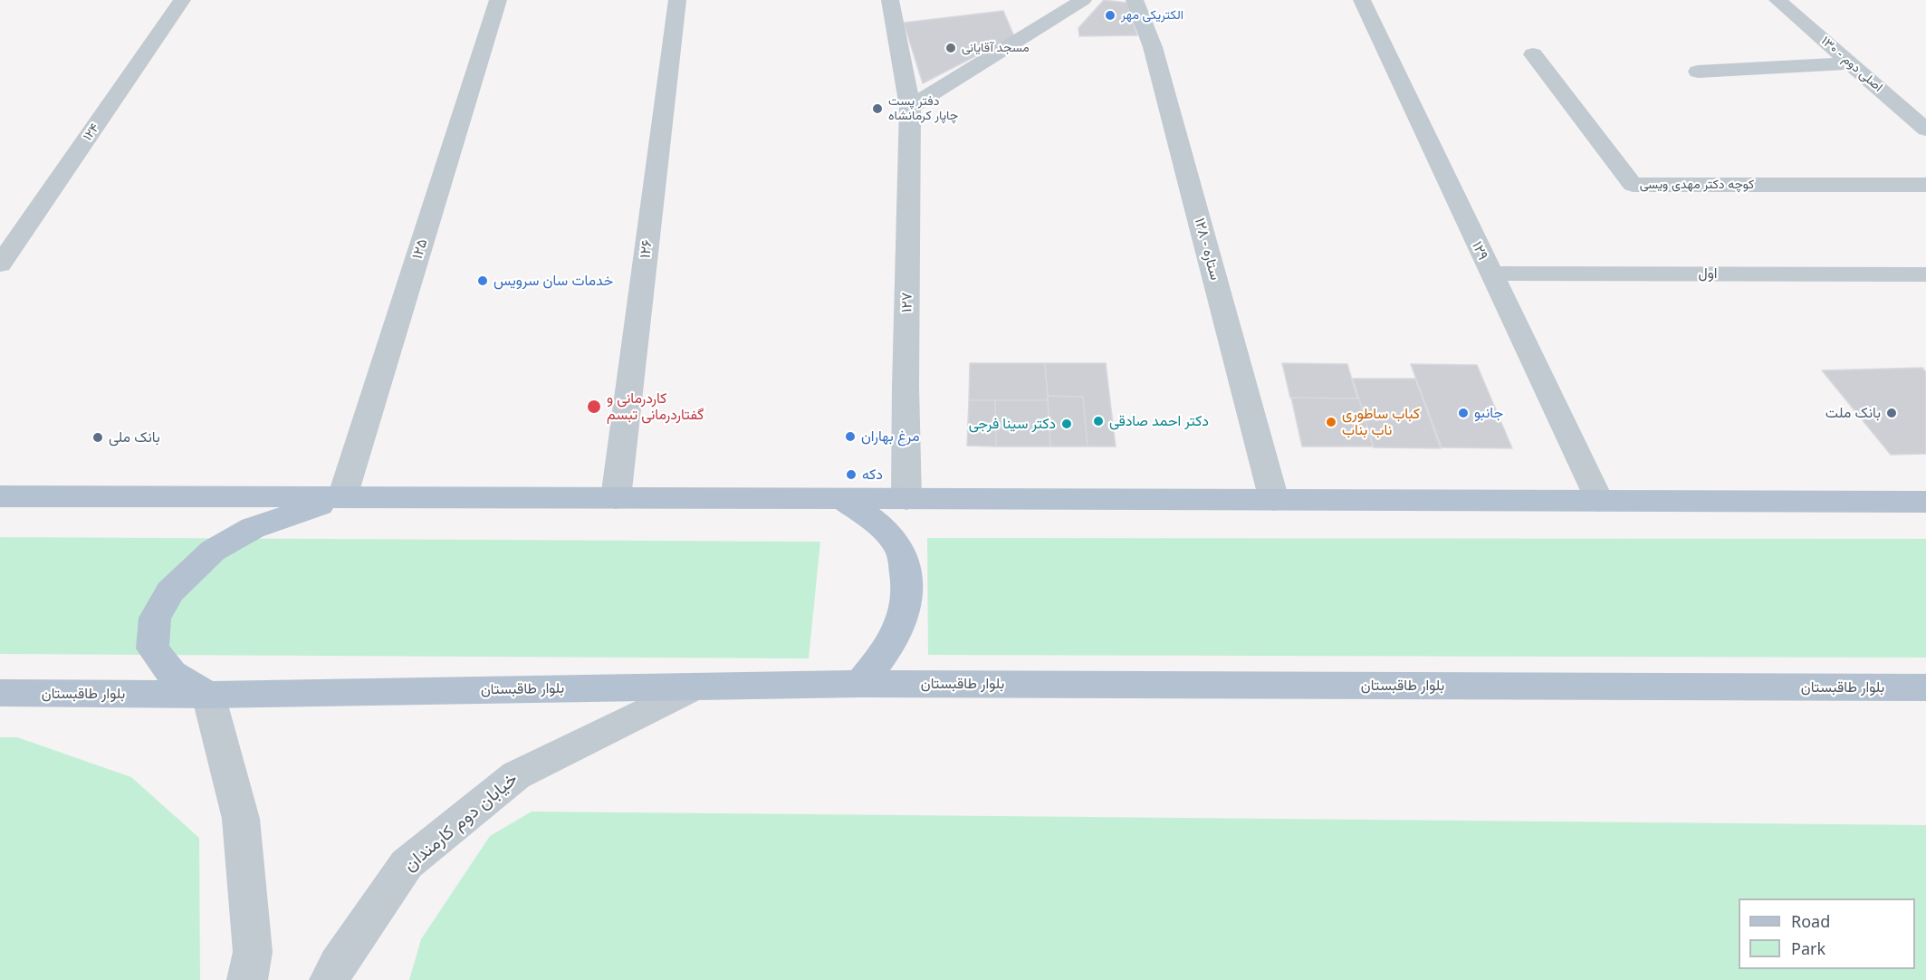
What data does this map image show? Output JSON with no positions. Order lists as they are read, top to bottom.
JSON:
{
  "streets": {
    "main road": ["بلوار طاقبستان"],
    "street": [
      "اصلی دوم - ۱۳۰",
      "۱۲۴",
      "کوچه دکتر مهدی ویسی",
      "۱۲۵",
      "۱۲۶",
      "۱۲۸ - ستاره",
      "۱۲۹",
      "اول",
      "۱۲۷",
      "خیابان دوم کارمندان"
    ]
  },
  "crossings": [
    ["۱۲۹", "اول"],
    ["بلوار طاقبستان", "خیابان دوم کارمندان"]
  ],
  "places": [
    "الکتریکی مهر",
    "مسجد آقایانی",
    "دفتر پست چاپار کرمانشاه",
    "خدمات سان سرویس",
    "کاردرمانی و گفتاردرمانی تبسم",
    "جانبو",
    "بانک ملت",
    "دکتر احمد صادقی",
    "کباب ساطوری ناب بناب",
    "دکتر سینا فرجی",
    "مرغ بهاران",
    "بانک ملی",
    "دکه"
  ],
  "legend": ["Road", "Park"]
}
